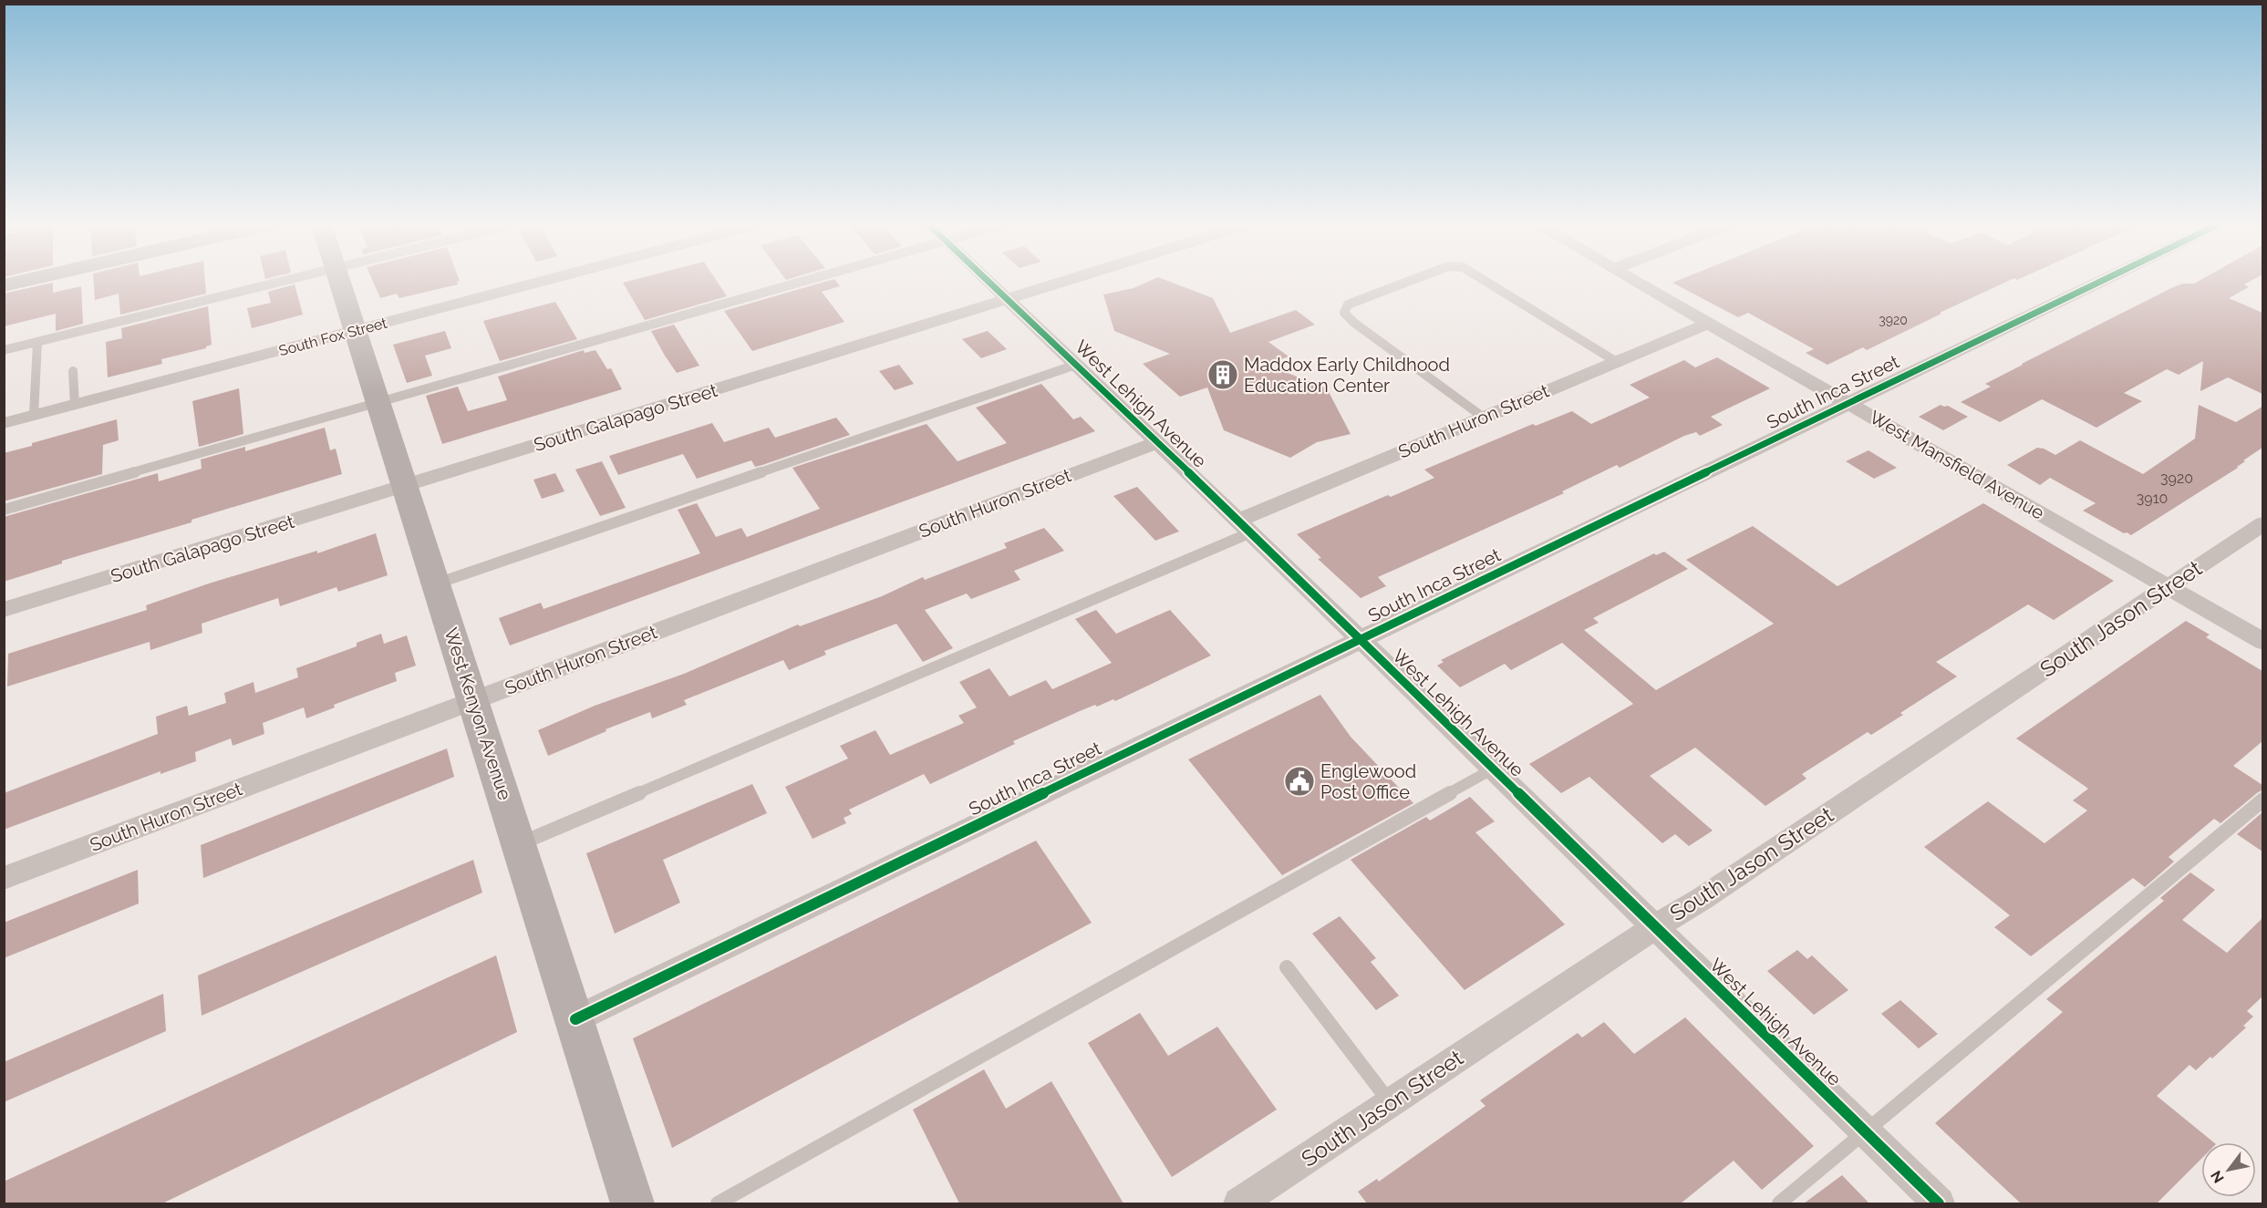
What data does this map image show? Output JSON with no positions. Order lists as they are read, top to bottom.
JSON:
{
  "streets": {
    "street": [
      "South Fox Street",
      "South Inca Street",
      "West Lehigh Avenue",
      "South Galapago Street",
      "South Huron Street",
      "West Mansfield Avenue",
      "South Jason Street",
      "West Kenyon Avenue"
    ]
  },
  "crossings": [
    ["South Fox Street", "West Kenyon Avenue"],
    ["South Inca Street", "West Lehigh Avenue"],
    ["South Inca Street", "West Mansfield Avenue"],
    ["South Inca Street", "West Kenyon Avenue"],
    ["West Lehigh Avenue", "South Galapago Street"],
    ["West Lehigh Avenue", "South Huron Street"],
    ["West Lehigh Avenue", "South Jason Street"],
    ["South Galapago Street", "West Kenyon Avenue"],
    ["South Huron Street", "West Mansfield Avenue"],
    ["South Huron Street", "West Kenyon Avenue"],
    ["West Mansfield Avenue", "South Jason Street"]
  ],
  "places": {
    "building": ["Maddox Early Childhood Education Center"],
    "public building": ["Englewood Post Office"]
  },
  "house_numbers": ["3920", "3920", "3910"],
  "north": "bottom left"
}
